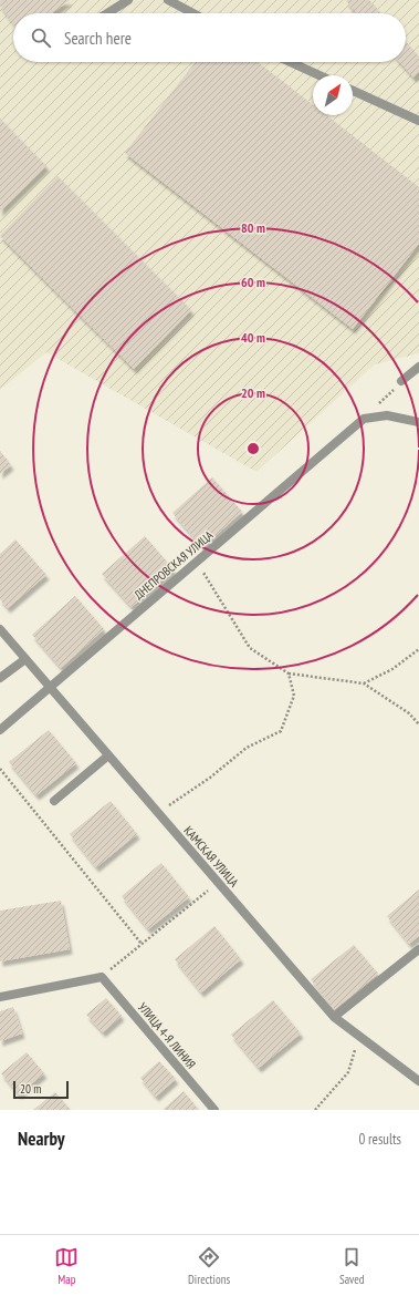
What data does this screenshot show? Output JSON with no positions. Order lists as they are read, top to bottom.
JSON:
{
  "streets": {
    "street": ["ДНЕПРОВСКАЯ УЛИЦА", "КАМСКАЯ УЛИЦА", "УЛИЦА 4-Я ЛИНИЯ"]
  },
  "crossings": [
    ["ДНЕПРОВСКАЯ УЛИЦА", "КАМСКАЯ УЛИЦА"]
  ],
  "scale_bar": "20 m",
  "north": "top right",
  "page": {
    "search": "Search here",
    "scale": "20 m",
    "heading": ["Nearby", "0 results"],
    "nav": ["Map", "Directions", "Saved"]
  },
  "rings": [
    "80 m",
    "60 m",
    "40 m",
    "20 m"
  ]
}
